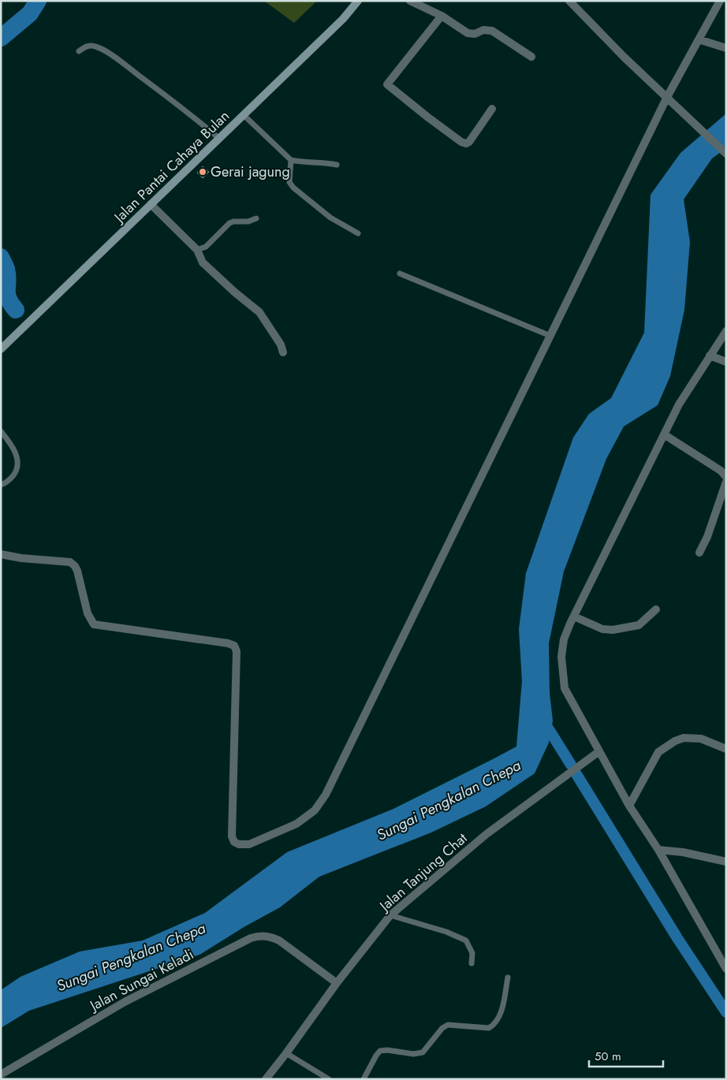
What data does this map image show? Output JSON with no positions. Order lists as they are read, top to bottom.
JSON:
{
  "streets": {
    "main road": ["Jalan Pantai Cahaya Bulan"],
    "street": ["Jalan Tanjung Chat", "Jalan Sungai Keladi"]
  },
  "crossings": [
    ["Jalan Tanjung Chat", "Jalan Sungai Keladi"]
  ],
  "water": ["Sungai Pengkalan Chepa"],
  "places": ["Gerai jagung"],
  "scale_bar": "50 m"
}
